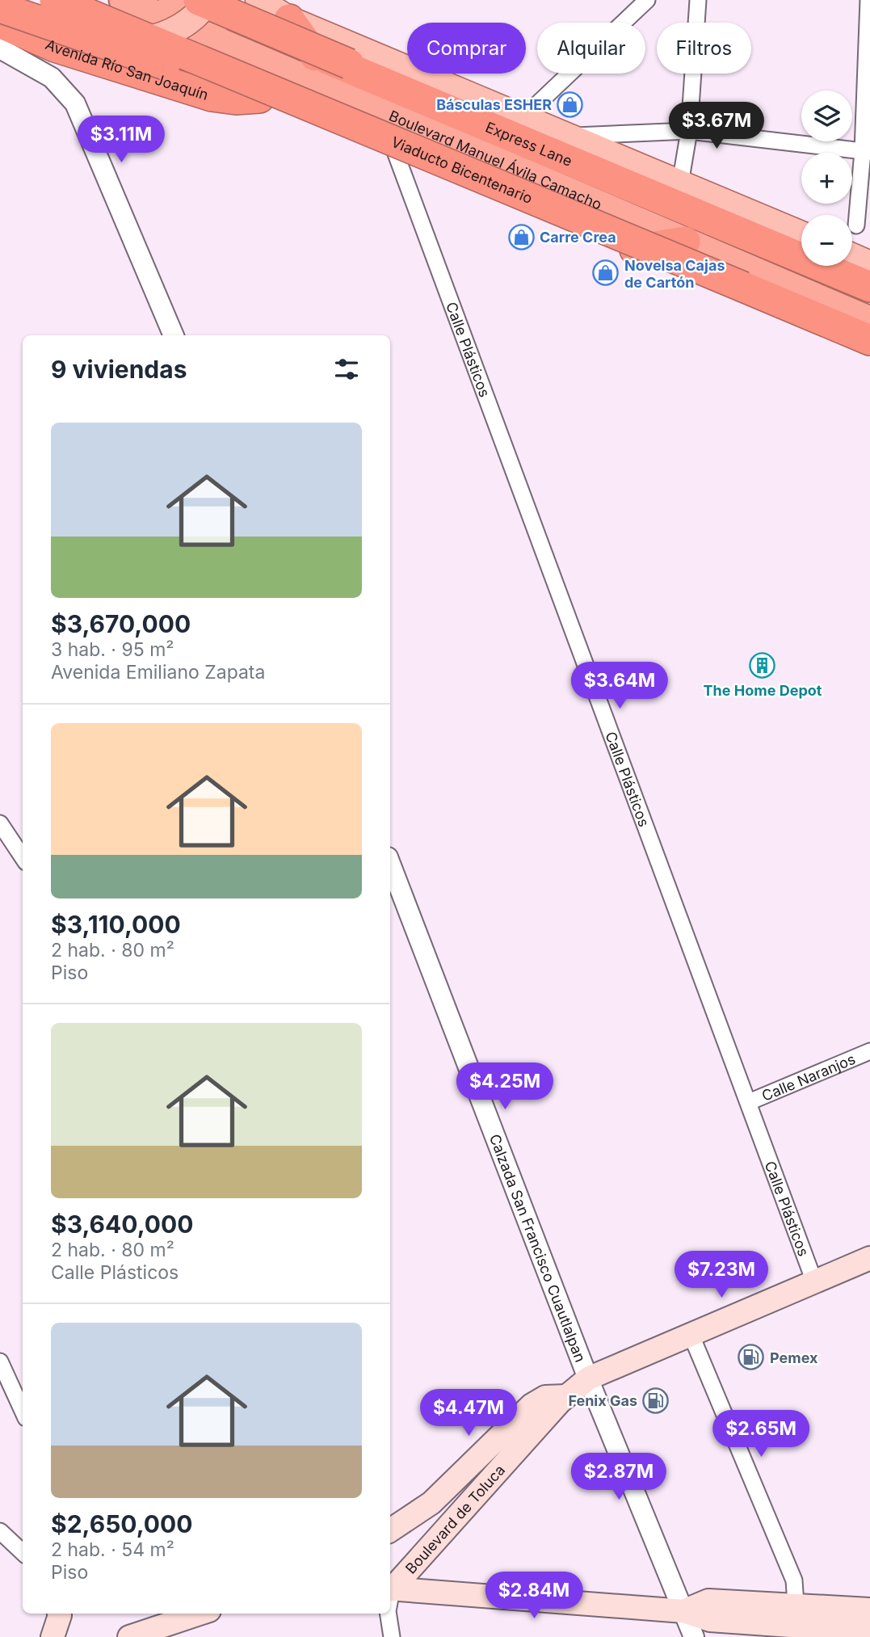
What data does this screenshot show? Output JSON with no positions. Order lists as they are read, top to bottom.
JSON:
{
  "streets": {
    "highway": [
      "Avenida Río San Joaquín",
      "Express Lane",
      "Boulevard Manuel Ávila Camacho",
      "Viaducto Bicentenario"
    ],
    "main road": ["Boulevard de Toluca"],
    "street": ["Calle Plásticos", "Calle Naranjos", "Calzada San Francisco Cuautlalpan"]
  },
  "crossings": [
    ["Avenida Río San Joaquín", "Boulevard Manuel Ávila Camacho"],
    ["Avenida Río San Joaquín", "Viaducto Bicentenario"],
    ["Boulevard Manuel Ávila Camacho", "Viaducto Bicentenario"],
    ["Boulevard Manuel Ávila Camacho", "Calle Plásticos"],
    ["Calle Plásticos", "Calle Naranjos"],
    ["Calle Plásticos", "Boulevard de Toluca"],
    ["Calzada San Francisco Cuautlalpan", "Boulevard de Toluca"]
  ],
  "places": {
    "shop": ["Básculas ESHER", "Carre Crea", "Novelsa Cajas de Cartón"],
    "building": ["The Home Depot"],
    "fuel station": ["Pemex", "Fenix Gas"]
  },
  "page": {
    "chip": ["Comprar", "Alquilar", "Filtros"],
    "map_buttons": ["+", "−"],
    "price": [
      "$3.67M",
      "$3.11M",
      "$3.64M",
      "$4.25M",
      "$7.23M",
      "$4.47M",
      "$2.65M",
      "$2.87M",
      "$2.84M"
    ],
    "heading": "9 viviendas",
    "list": [
      {
        "name": "$3,670,000",
        "note": "3 hab. · 95 m² · Avenida Emiliano Zapata"
      },
      {
        "name": "$3,110,000",
        "note": "2 hab. · 80 m² · Piso"
      },
      {
        "name": "$3,640,000",
        "note": "2 hab. · 80 m² · Calle Plásticos"
      },
      {
        "name": "$2,650,000",
        "note": "2 hab. · 54 m² · Piso"
      }
    ]
  }
}
